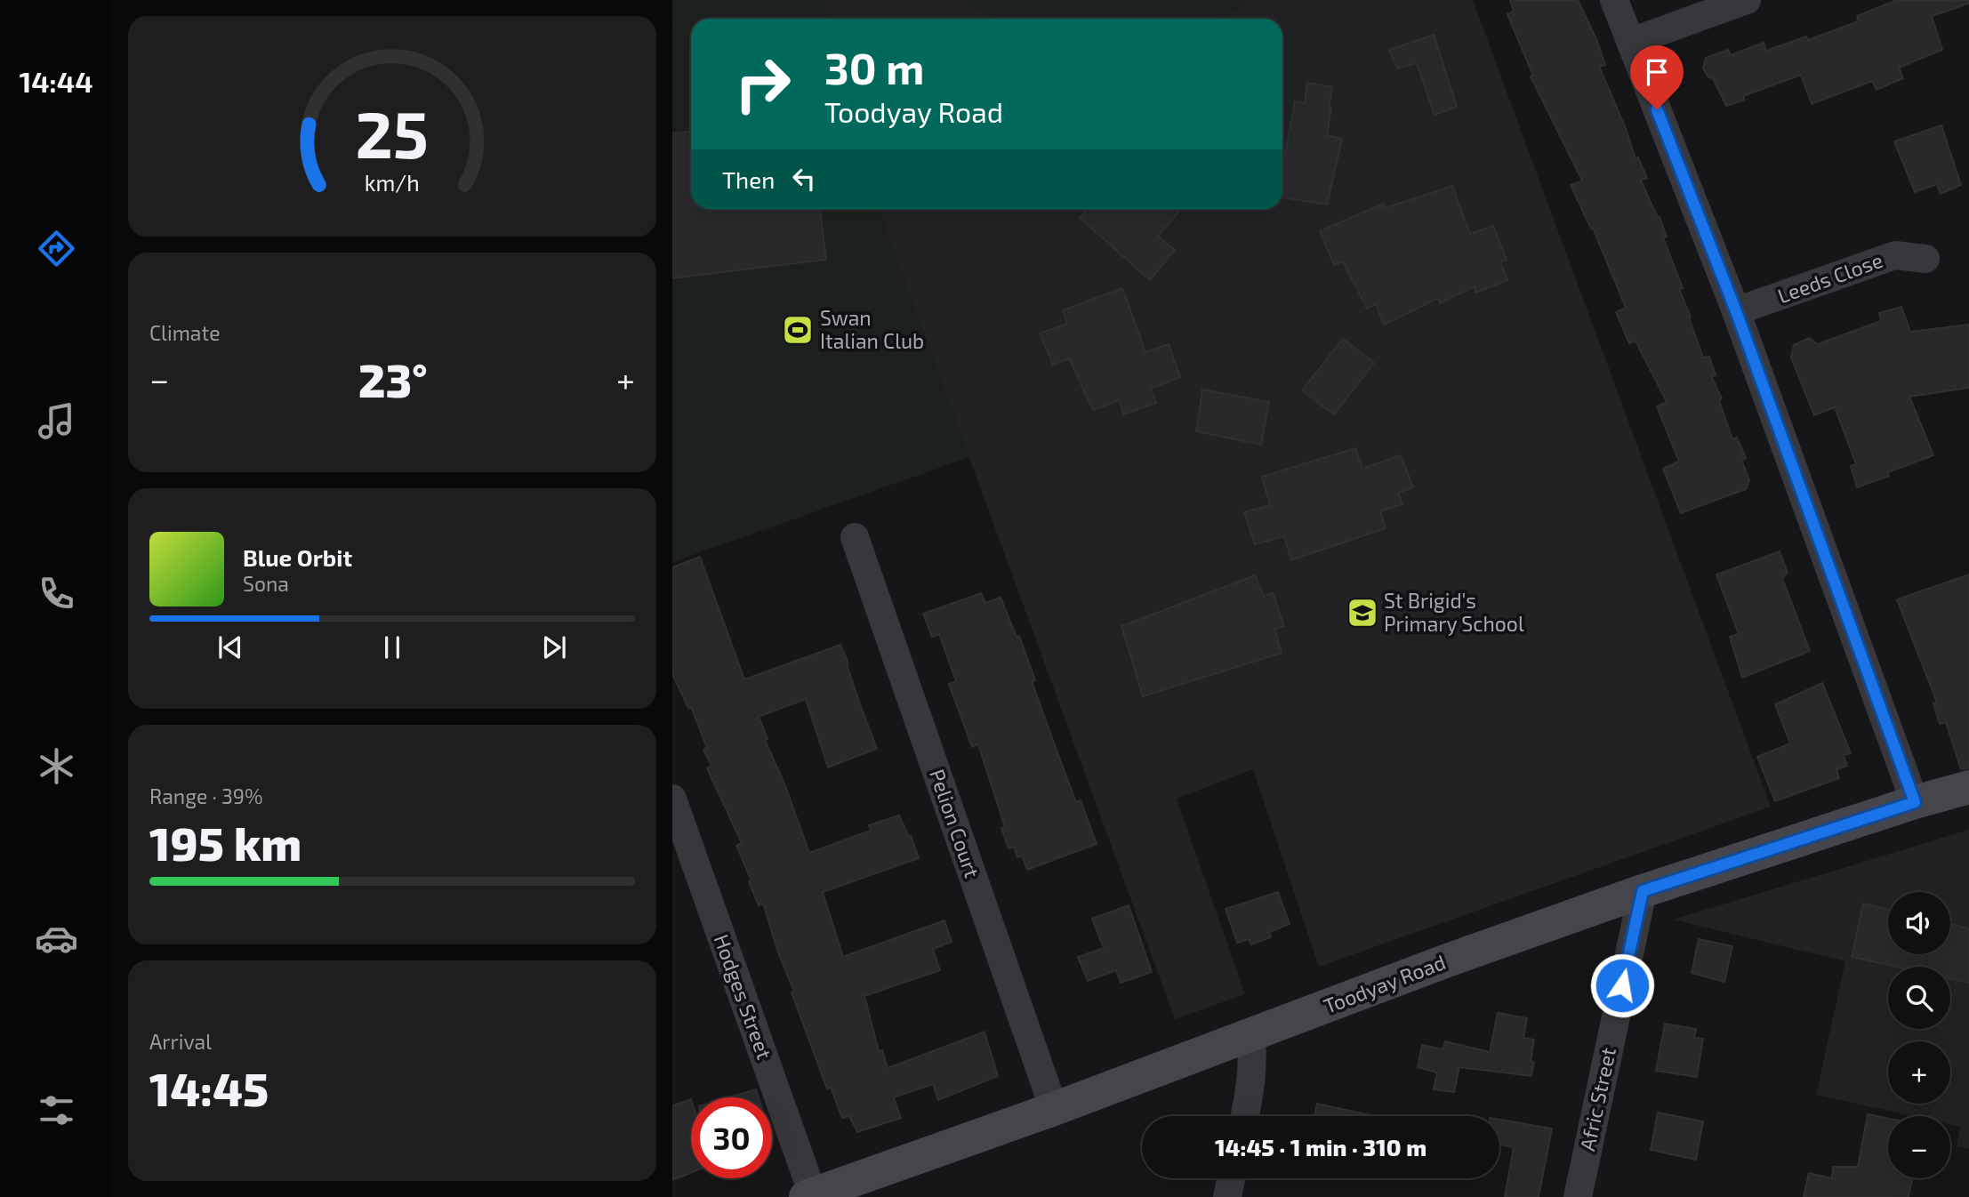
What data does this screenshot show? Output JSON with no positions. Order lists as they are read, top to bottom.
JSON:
{
  "streets": {
    "main road": ["Toodyay Road"],
    "street": [
      "Leeds Close",
      "Pelion Court",
      "Hodges Street",
      "Afric Street"
    ]
  },
  "crossings": [
    ["Pelion Court", "Toodyay Road"],
    ["Toodyay Road", "Hodges Street"],
    ["Toodyay Road", "Afric Street"]
  ],
  "places": {
    "sports": ["Swan Italian Club"],
    "school or university": ["St Brigid's Primary School"]
  },
  "page": {
    "tabs": "14:44",
    "turn": ["30 m", "Toodyay Road"],
    "then": "Then",
    "tile": [
      "Climate",
      ["Range · 39%", "195 km"],
      ["Arrival", "14:45"]
    ],
    "heat": ["−", "23°", "+"],
    "song": ["Blue Orbit", "Sona"],
    "map_buttons": ["+", "−"],
    "limit": "30",
    "trip": "14:45 · 1 min · 310 m",
    "gauge": ["25", "km/h"]
  }
}
